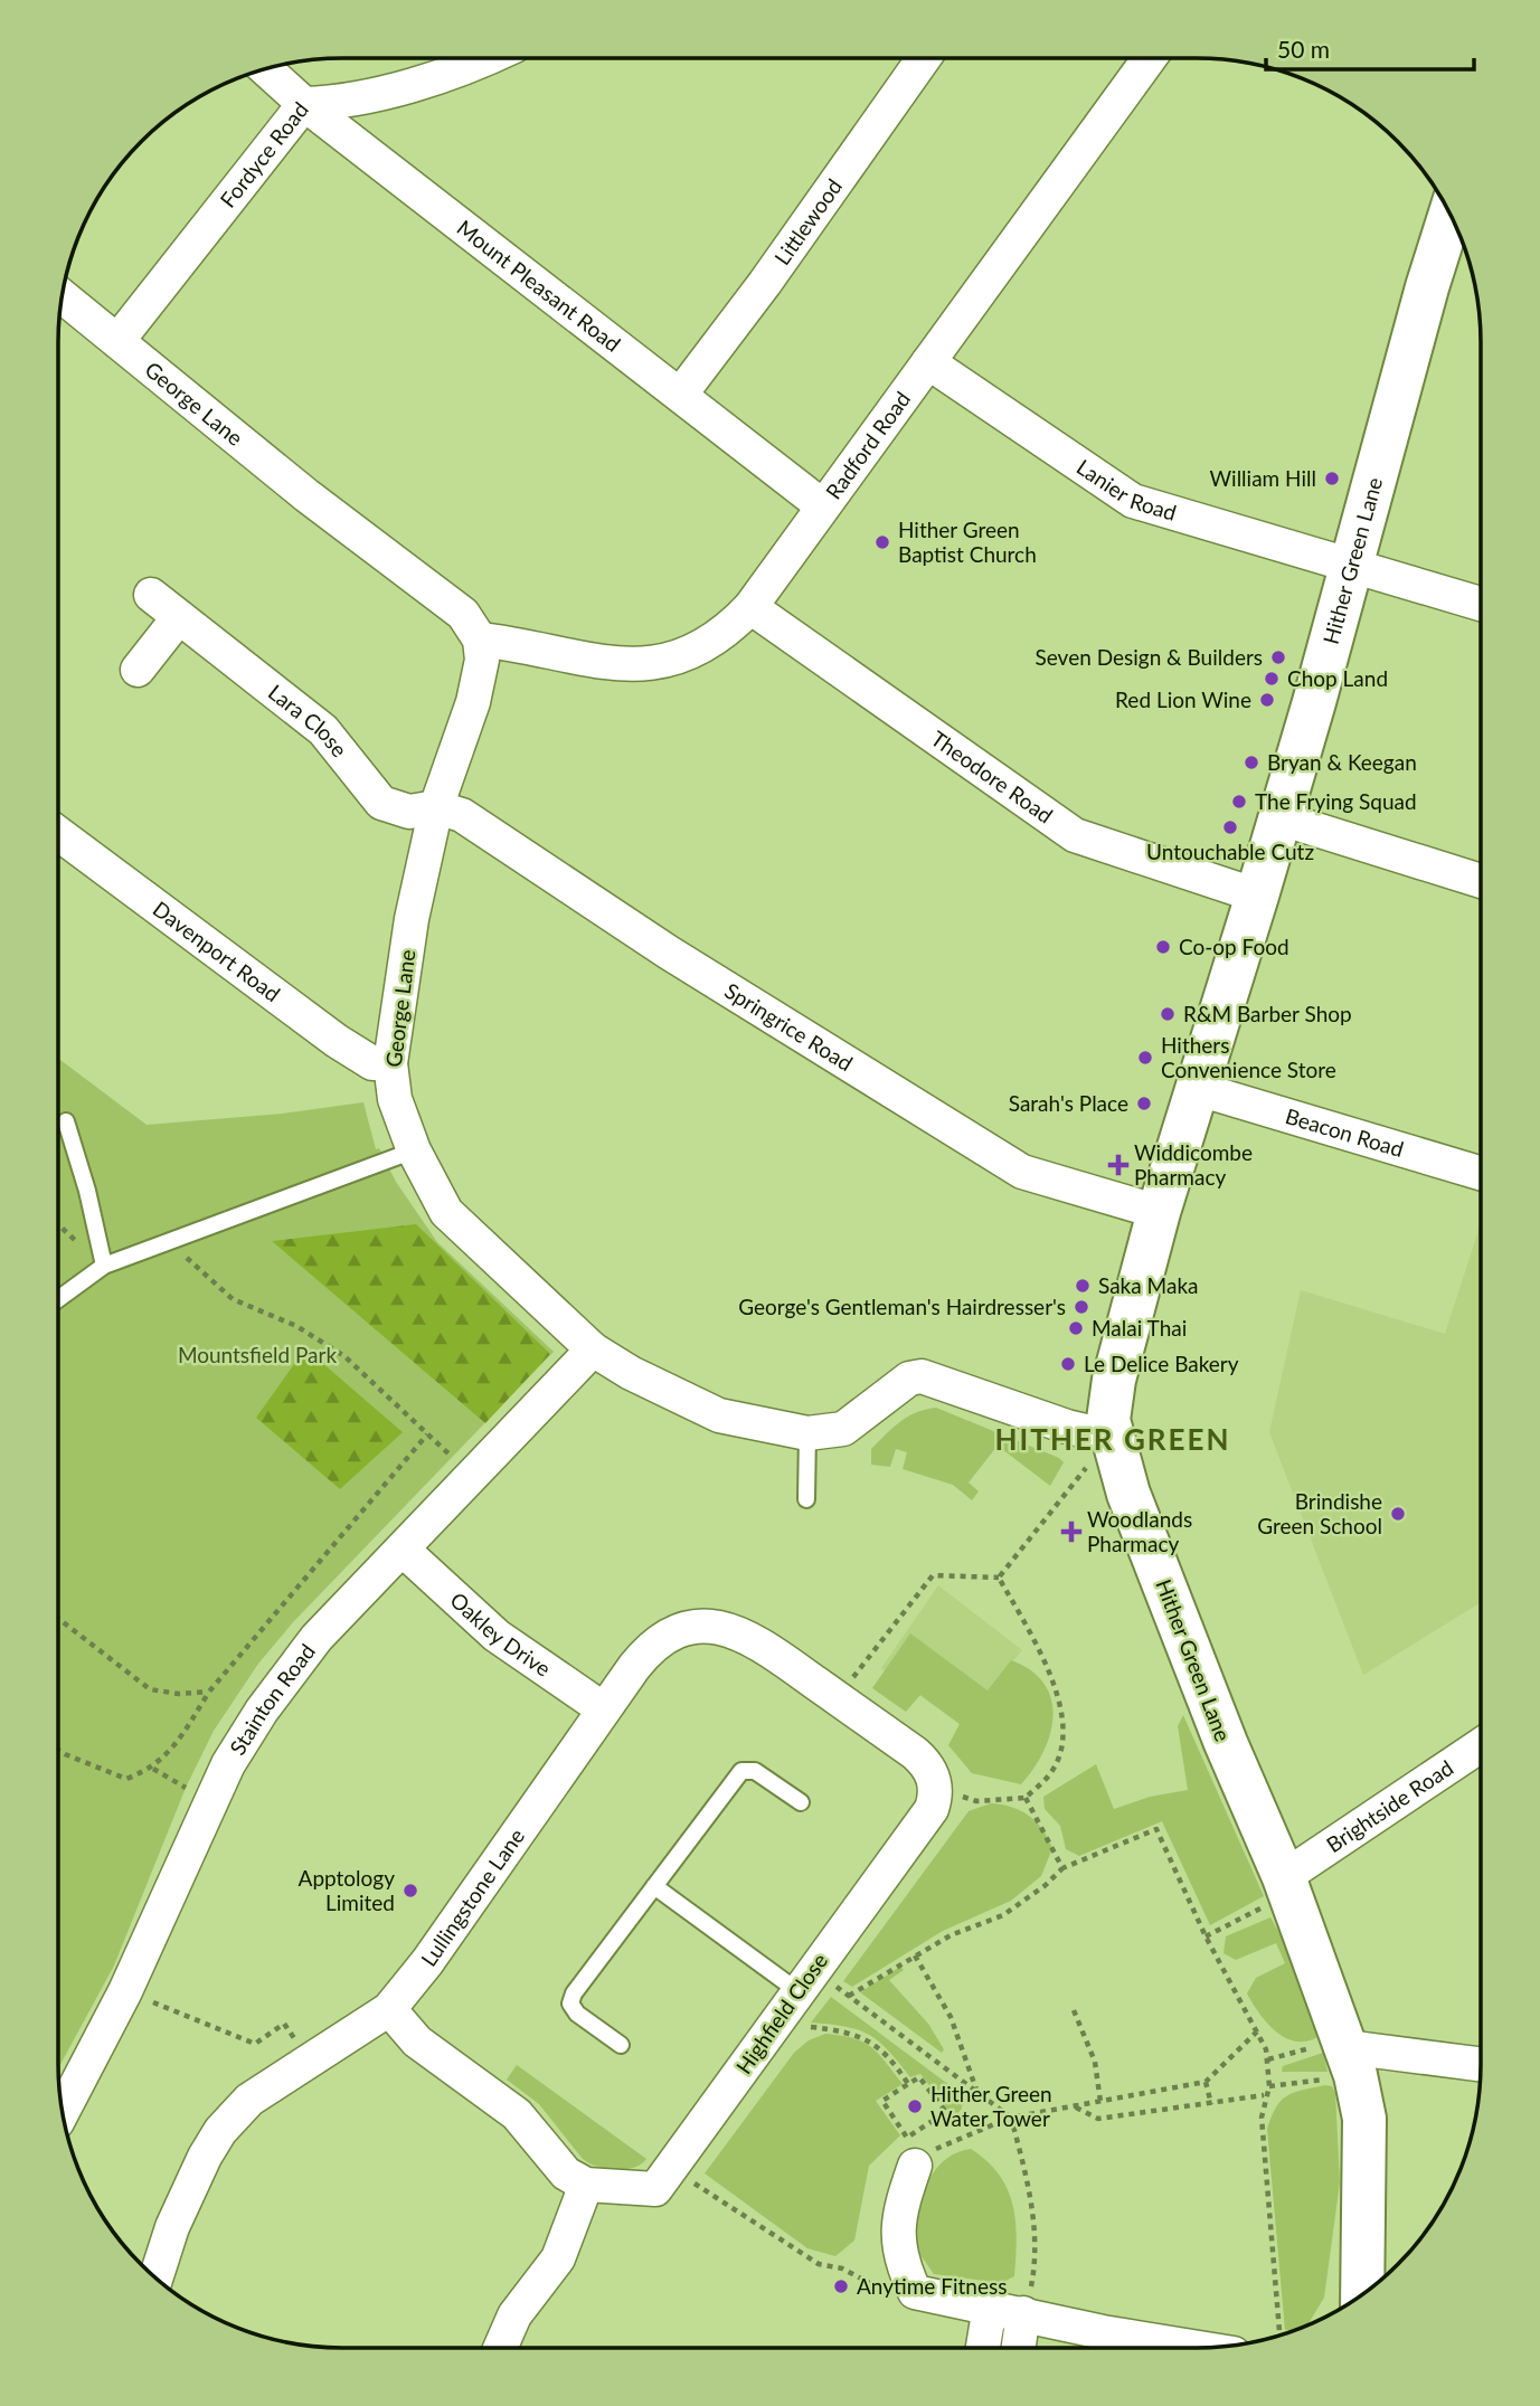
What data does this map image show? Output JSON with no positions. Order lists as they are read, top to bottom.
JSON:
{
  "streets": {
    "street": [
      "Fordyce Road",
      "Littlewood",
      "Mount Pleasant Road",
      "George Lane",
      "Radford Road",
      "Lanier Road",
      "Hither Green Lane",
      "Lara Close",
      "Theodore Road",
      "Davenport Road",
      "Springrice Road",
      "Beacon Road",
      "Oakley Drive",
      "Stainton Road",
      "Brightside Road",
      "Lullingstone Lane",
      "Highfield Close"
    ]
  },
  "crossings": [
    ["Fordyce Road", "Mount Pleasant Road"],
    ["Fordyce Road", "George Lane"],
    ["Littlewood", "Mount Pleasant Road"],
    ["Mount Pleasant Road", "Radford Road"],
    ["George Lane", "Radford Road"],
    ["George Lane", "Hither Green Lane"],
    ["George Lane", "Lara Close"],
    ["George Lane", "Davenport Road"],
    ["George Lane", "Springrice Road"],
    ["George Lane", "Stainton Road"],
    ["Radford Road", "Lanier Road"],
    ["Radford Road", "Theodore Road"],
    ["Lanier Road", "Hither Green Lane"],
    ["Hither Green Lane", "Theodore Road"],
    ["Hither Green Lane", "Springrice Road"],
    ["Hither Green Lane", "Beacon Road"],
    ["Hither Green Lane", "Brightside Road"],
    ["Lara Close", "Springrice Road"],
    ["Oakley Drive", "Stainton Road"],
    ["Oakley Drive", "Lullingstone Lane"]
  ],
  "districts": ["HITHER GREEN"],
  "parks": ["Mountsfield Park"],
  "places": {
    "other": [
      "William Hill",
      "Hither Green Baptist Church",
      "Seven Design & Builders",
      "Chop Land",
      "Red Lion Wine",
      "Bryan & Keegan",
      "The Frying Squad",
      "Untouchable Cutz",
      "Co-op Food",
      "R&M Barber Shop",
      "Hithers Convenience Store",
      "Sarah's Place",
      "Saka Maka",
      "George's Gentleman's Hairdresser's",
      "Malai Thai",
      "Le Delice Bakery",
      "Brindishe Green School",
      "Apptology Limited",
      "Hither Green Water Tower",
      "Anytime Fitness"
    ],
    "health": ["Widdicombe Pharmacy", "Woodlands Pharmacy"]
  },
  "scale_bar": "50 m"
}
